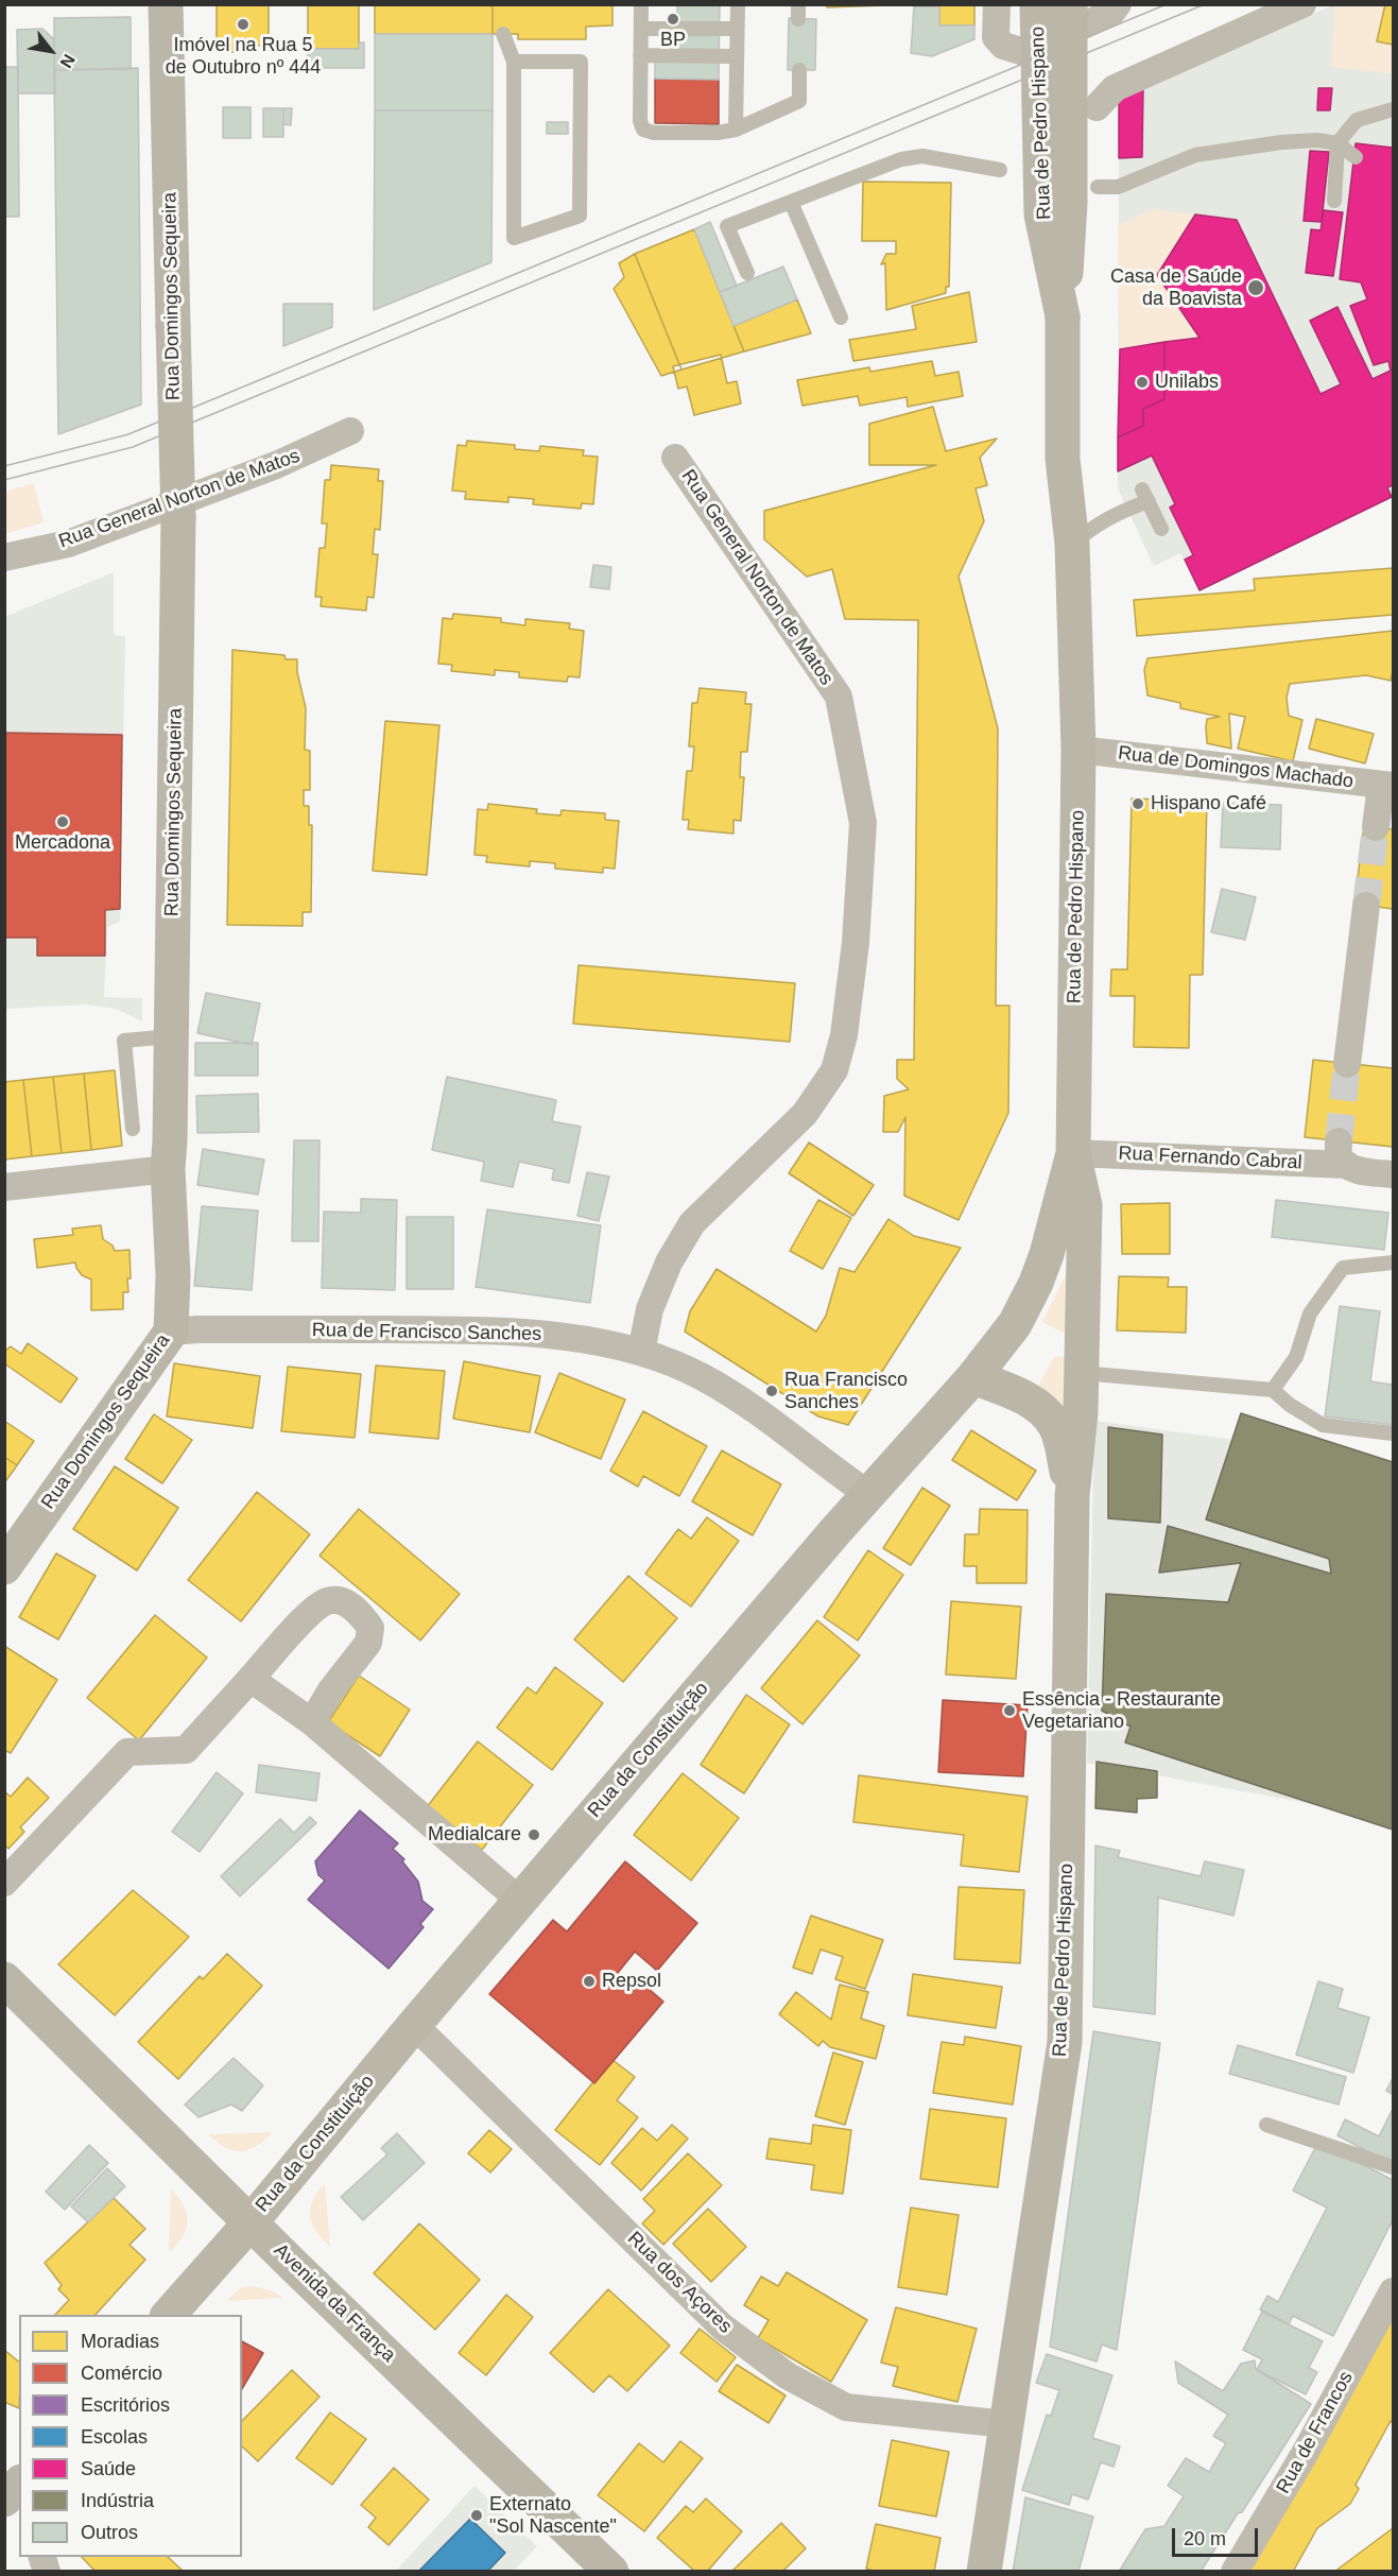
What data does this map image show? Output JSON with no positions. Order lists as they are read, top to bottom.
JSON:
{
  "streets": {
    "main road": [
      "Rua de Pedro Hispano",
      "Rua Domingos Sequeira",
      "Rua da Constituição",
      "Avenida da França"
    ],
    "street": [
      "Rua General Norton de Matos",
      "Rua de Domingos Machado",
      "Rua Fernando Cabral",
      "Rua de Francisco Sanches",
      "Rua dos Açores",
      "Rua de Francos"
    ]
  },
  "crossings": [
    ["Rua de Pedro Hispano", "Rua de Domingos Machado"],
    ["Rua de Pedro Hispano", "Rua Fernando Cabral"],
    ["Rua de Pedro Hispano", "Rua da Constituição"],
    ["Rua de Pedro Hispano", "Rua dos Açores"],
    ["Rua Domingos Sequeira", "Rua de Francisco Sanches"],
    ["Rua General Norton de Matos", "Rua de Francisco Sanches"],
    ["Rua Fernando Cabral", "Rua da Constituição"],
    ["Rua de Francisco Sanches", "Rua da Constituição"],
    ["Rua da Constituição", "Rua dos Açores"],
    ["Rua da Constituição", "Avenida da França"]
  ],
  "places": [
    "BP",
    "Imóvel na Rua 5 de Outubro nº 444",
    "Casa de Saúde da Boavista",
    "Unilabs",
    "Hispano Café",
    "Mercadona",
    "Rua Francisco Sanches",
    "Essência - Restaurante Vegetariano",
    "Medialcare",
    "Repsol",
    "Externato \"Sol Nascente\""
  ],
  "legend": [
    "Moradias",
    "Comércio",
    "Escritórios",
    "Escolas",
    "Saúde",
    "Indústria",
    "Outros"
  ],
  "scale_bar": "20 m",
  "north": "bottom right"
}
